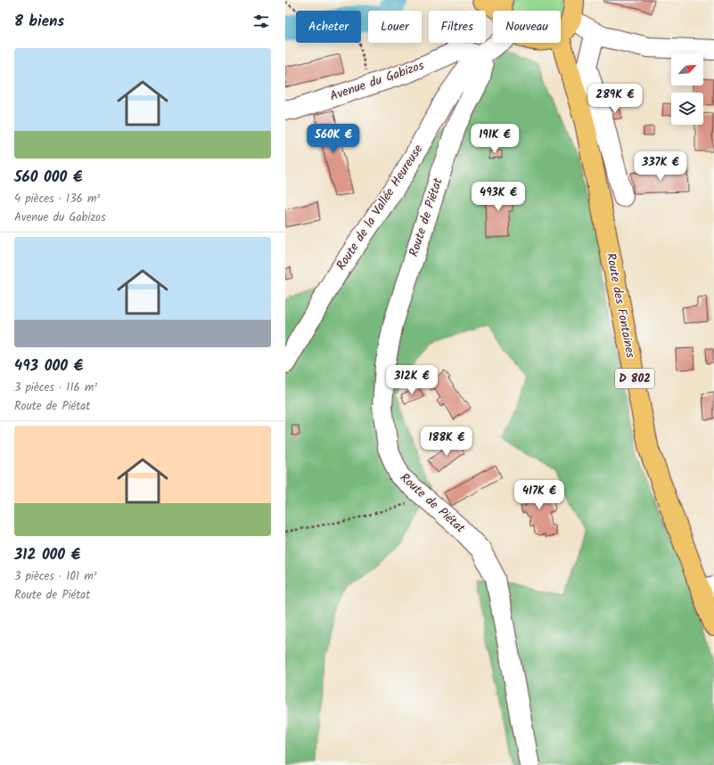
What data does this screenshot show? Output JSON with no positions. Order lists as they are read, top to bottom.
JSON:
{
  "streets": {
    "main road": ["Route des Fontaines", "D 802"],
    "street": ["Avenue du Gabizos", "Route de la Vallée Heureuse", "Route de Piétat"]
  },
  "crossings": [
    ["Avenue du Gabizos", "Route de la Vallée Heureuse"],
    ["Avenue du Gabizos", "Route de Piétat"],
    ["Route de la Vallée Heureuse", "Route de Piétat"]
  ],
  "north": "top right",
  "page": {
    "heading": "8 biens",
    "chip": [
      "Acheter",
      "Louer",
      "Filtres",
      "Nouveau"
    ],
    "list": [
      {
        "name": "560 000 €",
        "note": "4 pièces · 136 m² · Avenue du Gabizos"
      },
      {
        "name": "493 000 €",
        "note": "3 pièces · 116 m² · Route de Piétat"
      },
      {
        "name": "312 000 €",
        "note": "3 pièces · 101 m² · Route de Piétat"
      }
    ],
    "price": [
      "289K €",
      "560K €",
      "191K €",
      "337K €",
      "493K €",
      "312K €",
      "188K €",
      "417K €"
    ]
  }
}
